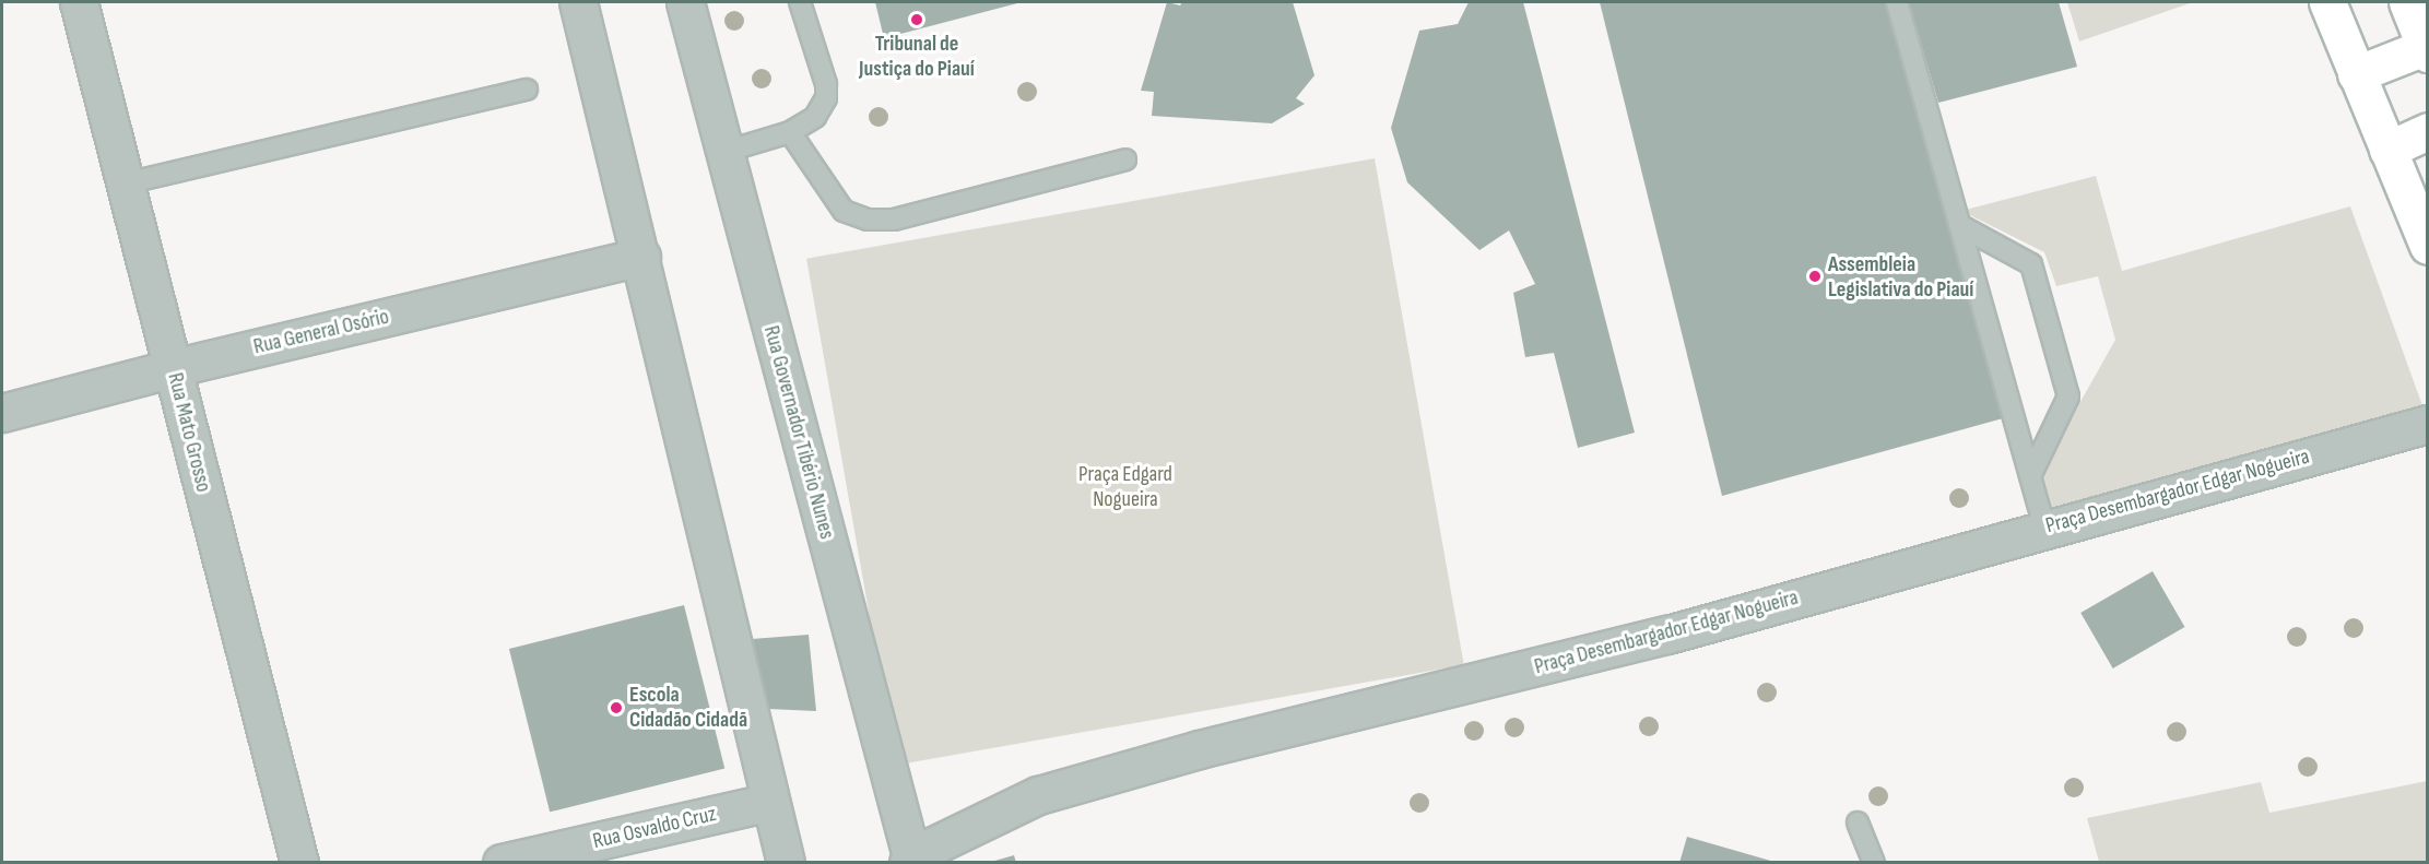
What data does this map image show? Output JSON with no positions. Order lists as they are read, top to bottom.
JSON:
{
  "streets": {
    "street": [
      "Rua General Osório",
      "Rua Mato Grosso",
      "Rua Governador Tibério Nunes",
      "Praça Desembargador Edgar Nogueira",
      "Rua Osvaldo Cruz"
    ]
  },
  "crossings": [
    ["Rua General Osório", "Rua Mato Grosso"],
    ["Rua Governador Tibério Nunes", "Praça Desembargador Edgar Nogueira"]
  ],
  "parks": ["Praça Edgard Nogueira"],
  "places": ["Tribunal de Justiça do Piauí", "Assembleia Legislativa do Piauí", "Escola Cidadão Cidadã"]
}
